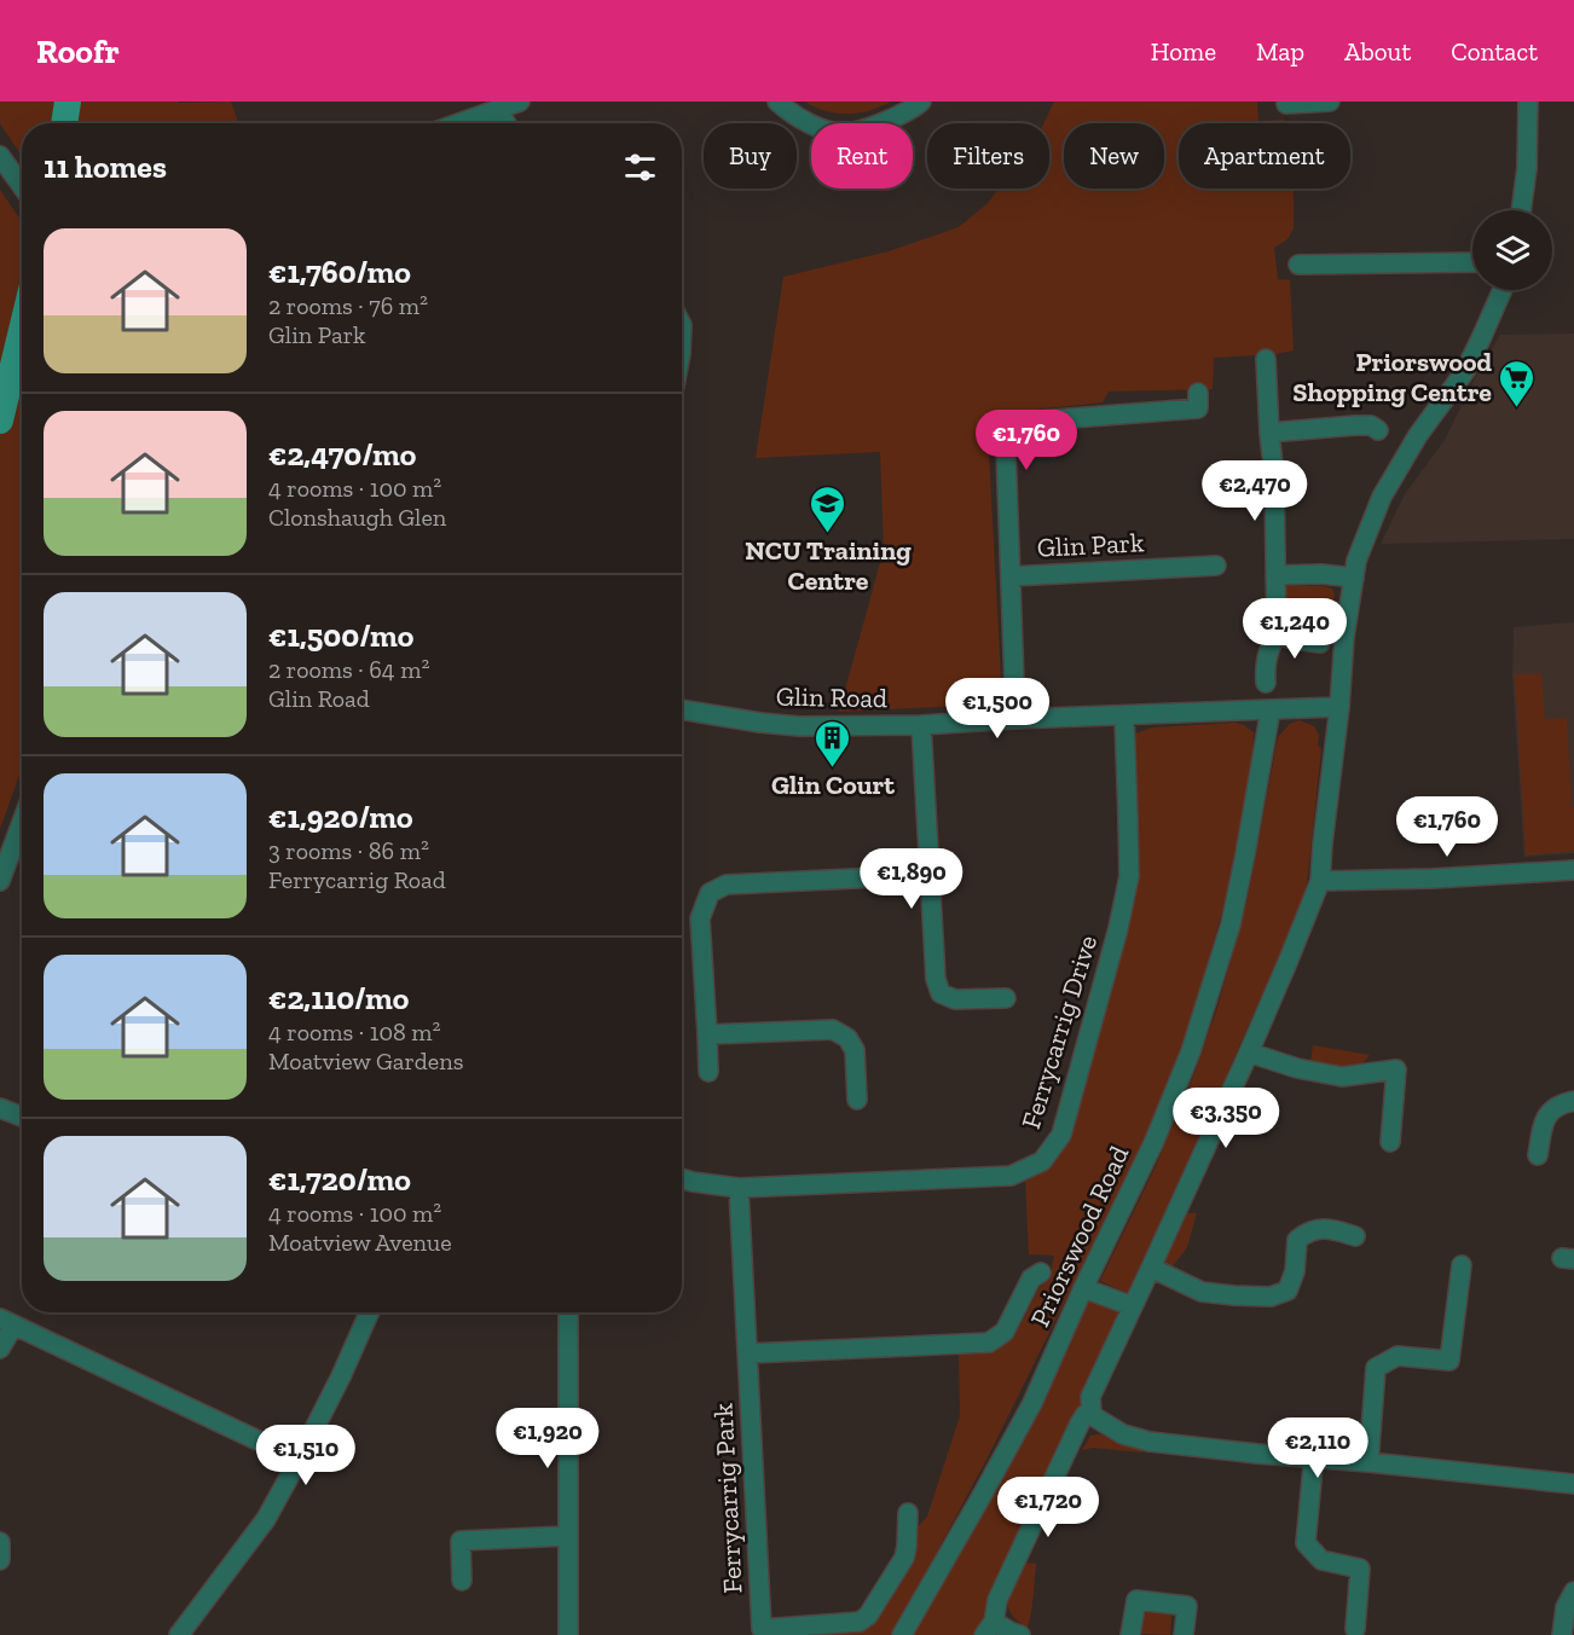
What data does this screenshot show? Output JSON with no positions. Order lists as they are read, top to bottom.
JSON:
{
  "streets": {
    "street": [
      "Glin Park",
      "Glin Road",
      "Ferrycarrig Drive",
      "Priorswood Road",
      "Ferrycarrig Park"
    ]
  },
  "crossings": [
    ["Glin Park", "Glin Road"],
    ["Glin Road", "Ferrycarrig Drive"],
    ["Glin Road", "Priorswood Road"],
    ["Ferrycarrig Drive", "Ferrycarrig Park"]
  ],
  "places": {
    "supermarket": ["Priorswood Shopping Centre"],
    "school or university": ["NCU Training Centre"],
    "building": ["Glin Court"]
  },
  "page": {
    "header": "Roofr",
    "nav": [
      "Home",
      "Map",
      "About",
      "Contact"
    ],
    "chip": [
      "Buy",
      "Rent",
      "Filters",
      "New",
      "Apartment"
    ],
    "heading": "11 homes",
    "list": [
      {
        "name": "€1,760/mo",
        "note": "2 rooms · 76 m² · Glin Park"
      },
      {
        "name": "€2,470/mo",
        "note": "4 rooms · 100 m² · Clonshaugh Glen"
      },
      {
        "name": "€1,500/mo",
        "note": "2 rooms · 64 m² · Glin Road"
      },
      {
        "name": "€1,920/mo",
        "note": "3 rooms · 86 m² · Ferrycarrig Road"
      },
      {
        "name": "€2,110/mo",
        "note": "4 rooms · 108 m² · Moatview Gardens"
      },
      {
        "name": "€1,720/mo",
        "note": "4 rooms · 100 m² · Moatview Avenue"
      }
    ],
    "price": [
      "€1,760",
      "€2,470",
      "€1,240",
      "€1,500",
      "€1,760",
      "€1,890",
      "€3,350",
      "€1,920",
      "€2,110",
      "€1,510",
      "€1,720"
    ]
  }
}
